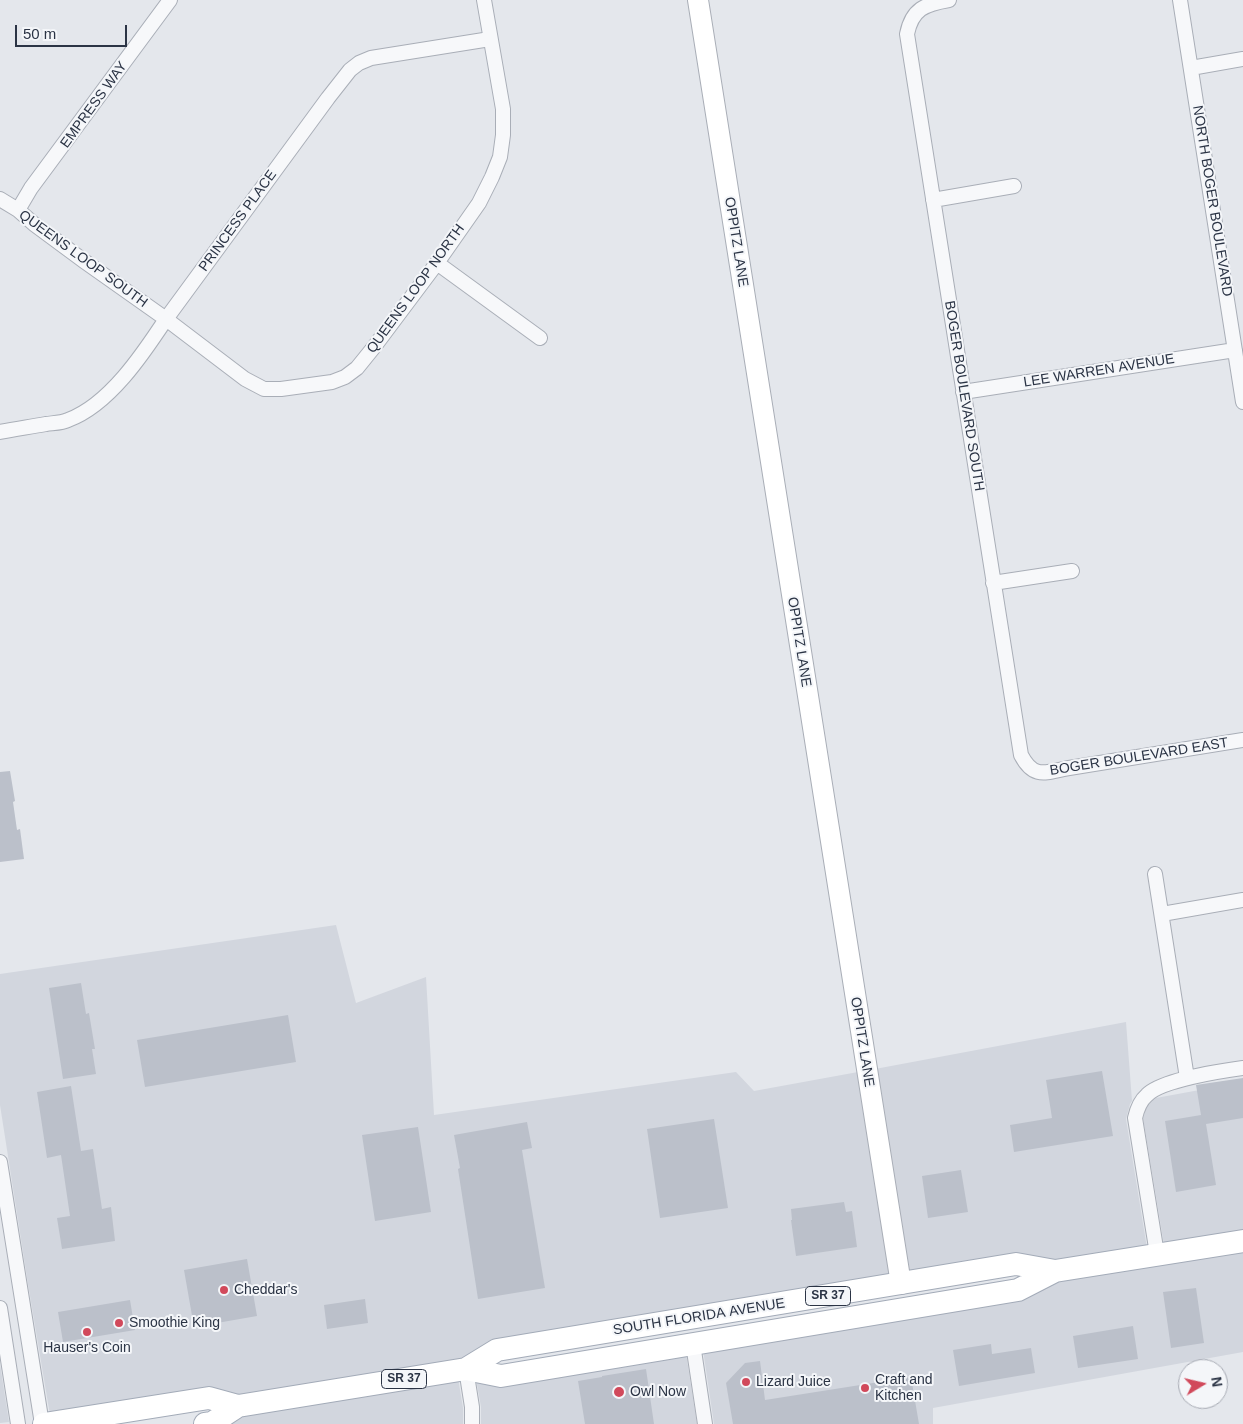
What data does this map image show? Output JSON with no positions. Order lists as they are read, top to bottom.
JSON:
{
  "streets": {
    "main road": ["SR 37", "SOUTH FLORIDA AVENUE"],
    "street": [
      "EMPRESS WAY",
      "NORTH BOGER BOULEVARD",
      "PRINCESS PLACE",
      "OPPITZ LANE",
      "QUEENS LOOP SOUTH",
      "QUEENS LOOP NORTH",
      "LEE WARREN AVENUE",
      "BOGER BOULEVARD SOUTH",
      "BOGER BOULEVARD EAST"
    ]
  },
  "crossings": [
    ["EMPRESS WAY", "QUEENS LOOP SOUTH"],
    ["NORTH BOGER BOULEVARD", "LEE WARREN AVENUE"],
    ["PRINCESS PLACE", "QUEENS LOOP SOUTH"],
    ["PRINCESS PLACE", "QUEENS LOOP NORTH"],
    ["OPPITZ LANE", "SOUTH FLORIDA AVENUE"],
    ["QUEENS LOOP SOUTH", "QUEENS LOOP NORTH"],
    ["LEE WARREN AVENUE", "BOGER BOULEVARD SOUTH"],
    ["BOGER BOULEVARD SOUTH", "BOGER BOULEVARD EAST"]
  ],
  "places": [
    "Cheddar's",
    "Smoothie King",
    "Hauser's Coin",
    "Lizard Juice",
    "Craft and Kitchen",
    "Owl Now"
  ],
  "scale_bar": "50 m",
  "north": "right"
}
